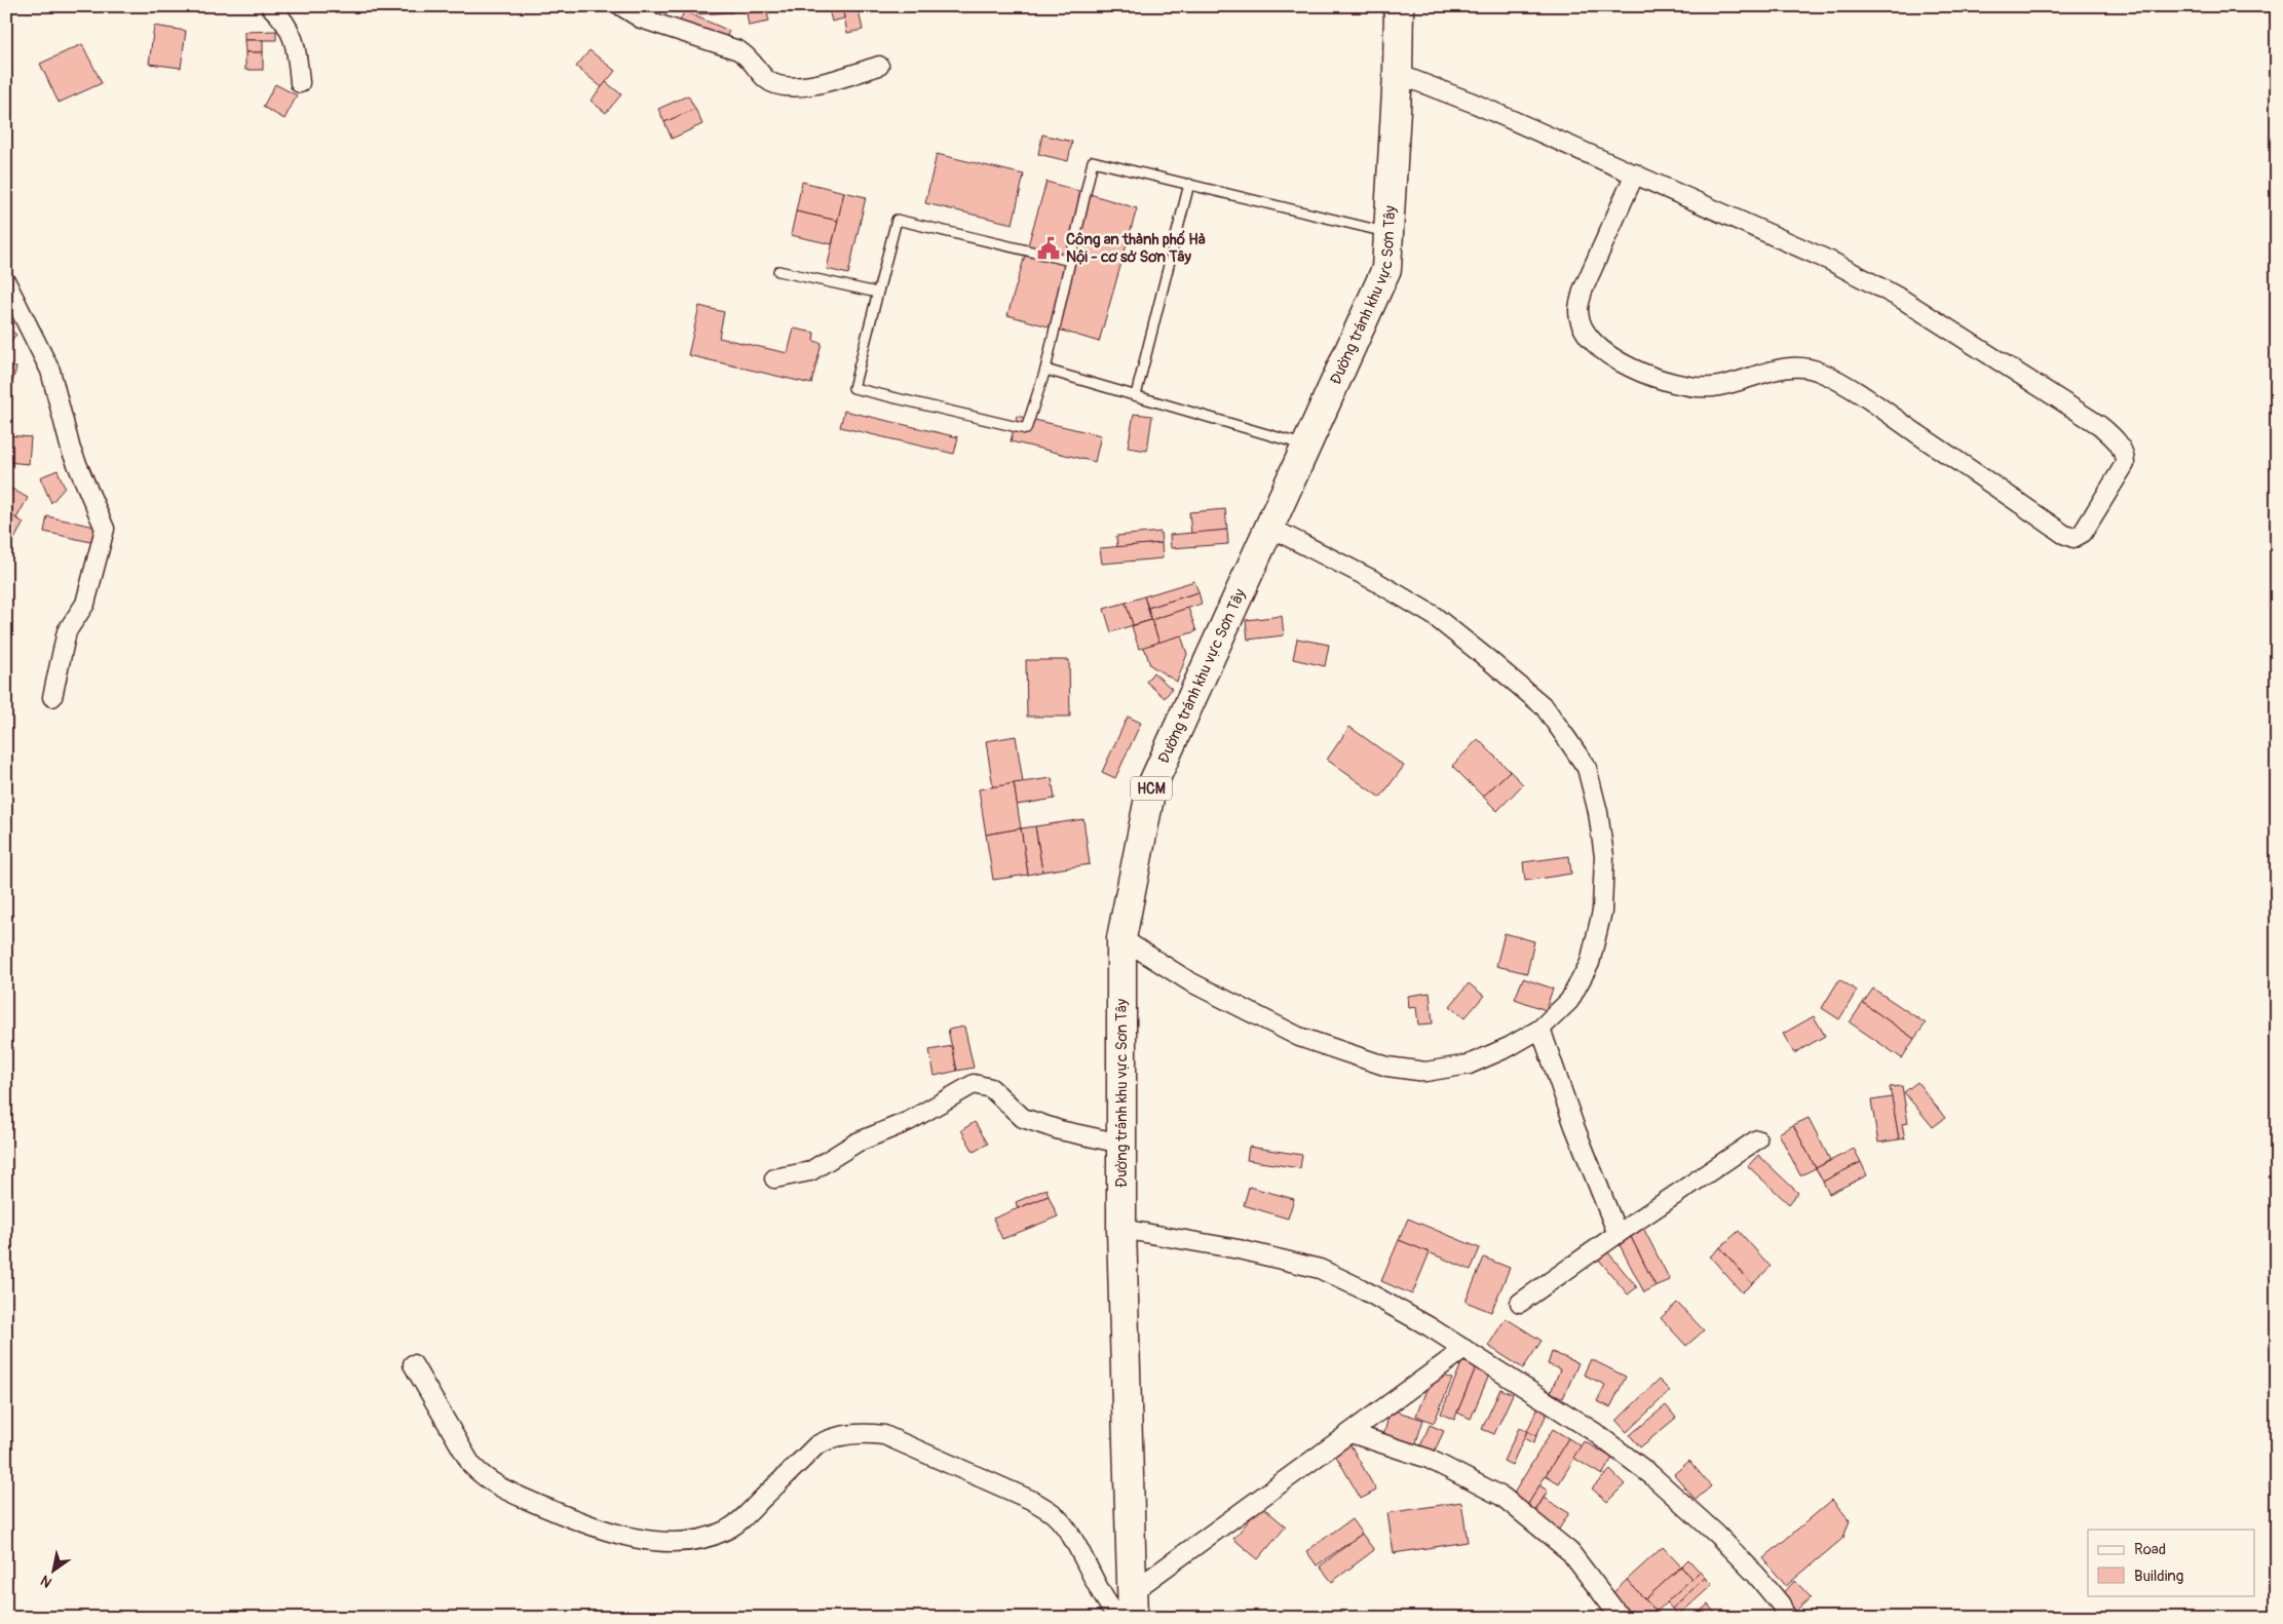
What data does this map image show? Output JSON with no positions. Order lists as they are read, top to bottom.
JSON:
{
  "streets": {
    "highway": ["Đường tránh khu vực Sơn Tây", "HCM"]
  },
  "places": {
    "public building": ["Công an thành phố Hà Nội - cơ sở Sơn Tây"]
  },
  "legend": ["Road", "Building"],
  "north": "bottom left"
}
